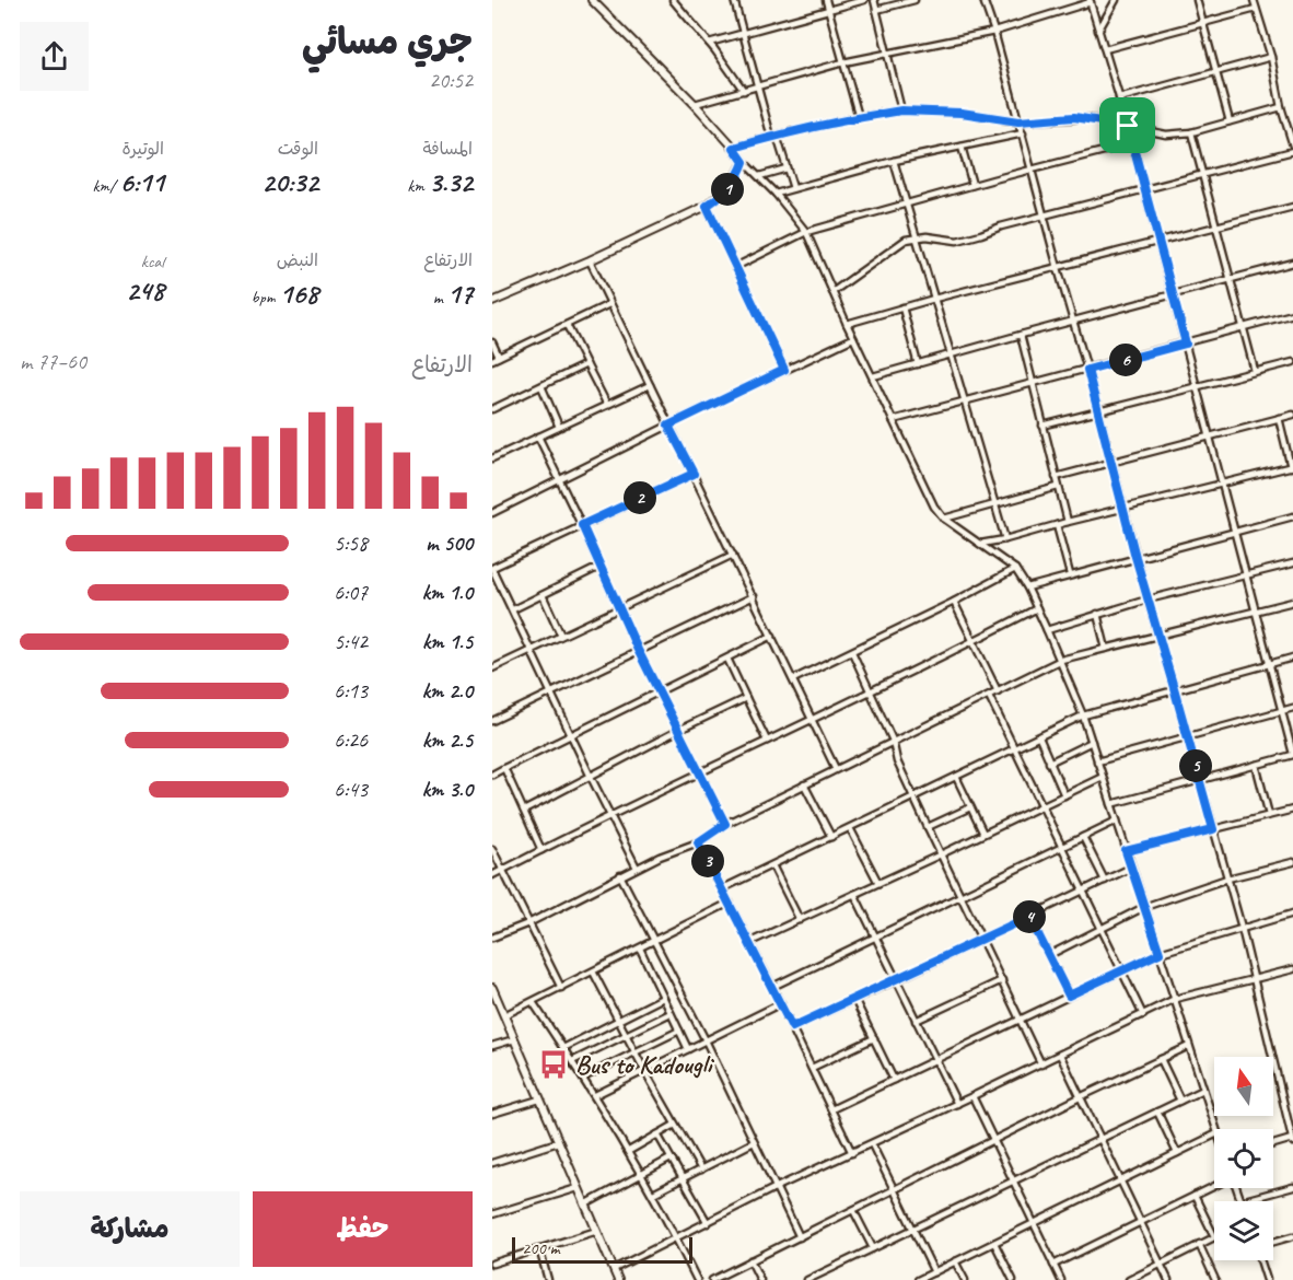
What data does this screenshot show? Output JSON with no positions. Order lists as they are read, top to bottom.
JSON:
{
  "places": {
    "bus stop": ["Bus to Kadougli"]
  },
  "scale_bar": "200 m",
  "north": "top",
  "page": {
    "heading": ["جري مسائي", "20:52"],
    "stats": [
      ["المسافة", "3.32 km"],
      ["الوقت", "20:32"],
      ["الوتيرة", "6:11 /km"],
      ["الارتفاع", "17 m"],
      ["النبض", "168 bpm"],
      ["kcal", "248"]
    ],
    "pins": [
      "1",
      "6",
      "2",
      "5",
      "3",
      "4"
    ],
    "chart": ["الارتفاع", "60–77 m"],
    "list": [
      {
        "name": "500 m",
        "note": "5:58"
      },
      {
        "name": "1.0 km",
        "note": "6:07"
      },
      {
        "name": "1.5 km",
        "note": "5:42"
      },
      {
        "name": "2.0 km",
        "note": "6:13"
      },
      {
        "name": "2.5 km",
        "note": "6:26"
      },
      {
        "name": "3.0 km",
        "note": "6:43"
      }
    ],
    "buttons": ["حفظ", "مشاركة"],
    "scale": "200 m"
  }
}
